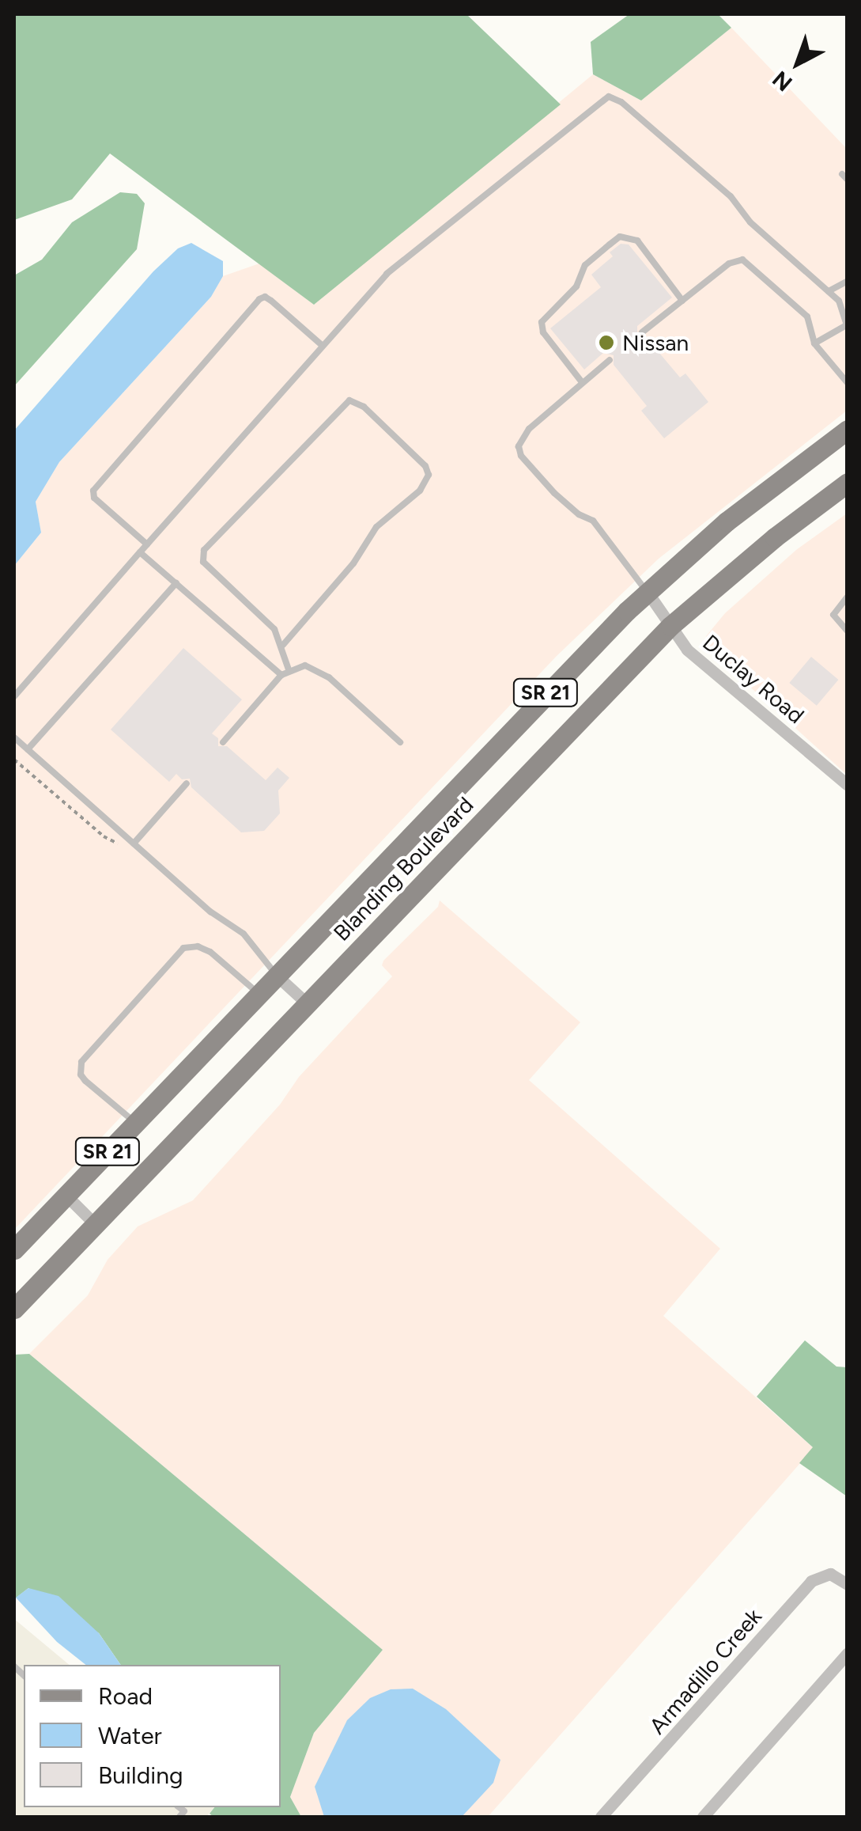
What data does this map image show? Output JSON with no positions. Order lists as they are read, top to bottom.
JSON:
{
  "streets": {
    "main road": ["SR 21", "Blanding Boulevard"],
    "street": ["Duclay Road", "Armadillo Creek"]
  },
  "crossings": [
    ["Duclay Road", "Blanding Boulevard"]
  ],
  "places": ["Nissan"],
  "legend": ["Road", "Water", "Building"],
  "north": "bottom left"
}
